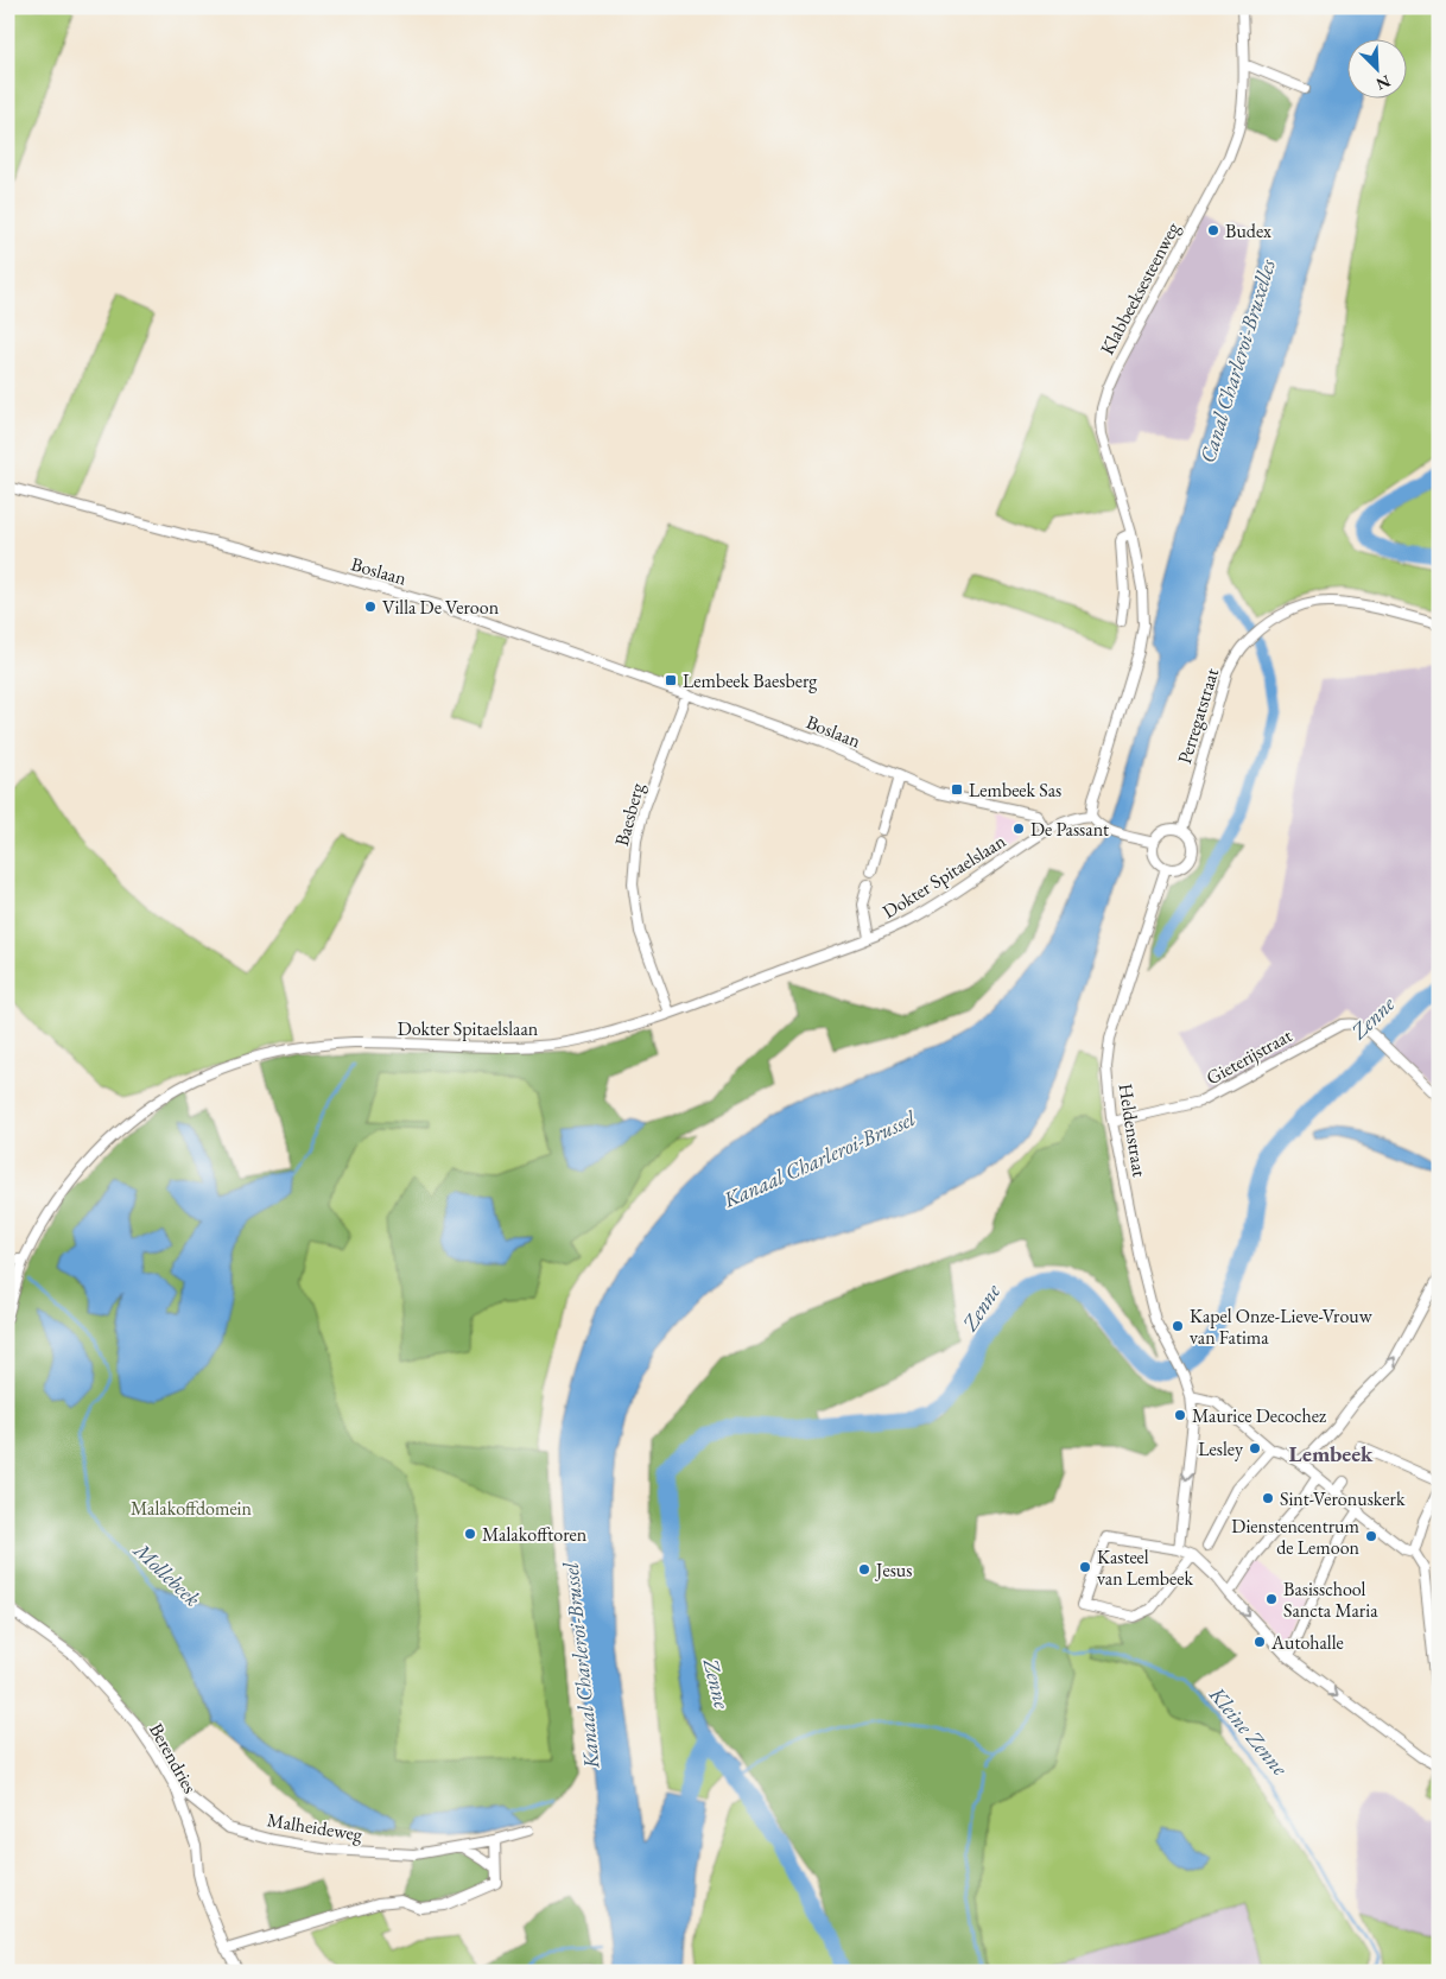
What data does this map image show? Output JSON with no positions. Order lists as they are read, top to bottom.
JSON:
{
  "streets": {
    "street": [
      "Klabbeeksesteenweg",
      "Boslaan",
      "Perregatstraat",
      "Baesberg",
      "Dokter Spitaelslaan",
      "Gieterijstraat",
      "Heldenstraat",
      "Berendries",
      "Malheideweg"
    ]
  },
  "crossings": [
    ["Boslaan", "Baesberg"],
    ["Boslaan", "Dokter Spitaelslaan"],
    ["Perregatstraat", "Heldenstraat"],
    ["Baesberg", "Dokter Spitaelslaan"],
    ["Gieterijstraat", "Heldenstraat"],
    ["Berendries", "Malheideweg"]
  ],
  "districts": ["Lembeek"],
  "water": [
    "Canal Charleroi-Bruxelles",
    "Zenne",
    "Kanaal Charleroi-Brussel",
    "Mollebeek",
    "Kleine Zenne"
  ],
  "parks": ["Malakoffdomein"],
  "places": {
    "other": [
      "Budex",
      "Villa De Veroon",
      "De Passant",
      "Kapel Onze-Lieve-Vrouw van Fatima",
      "Maurice Decochez",
      "Lesley",
      "Sint-Veronuskerk",
      "Malakofftoren",
      "Dienstencentrum de Lemoon",
      "Kasteel van Lembeek",
      "Jesus",
      "Basisschool Sancta Maria",
      "Autohalle"
    ],
    "transit": ["Lembeek Baesberg", "Lembeek Sas"]
  },
  "north": "bottom right"
}
